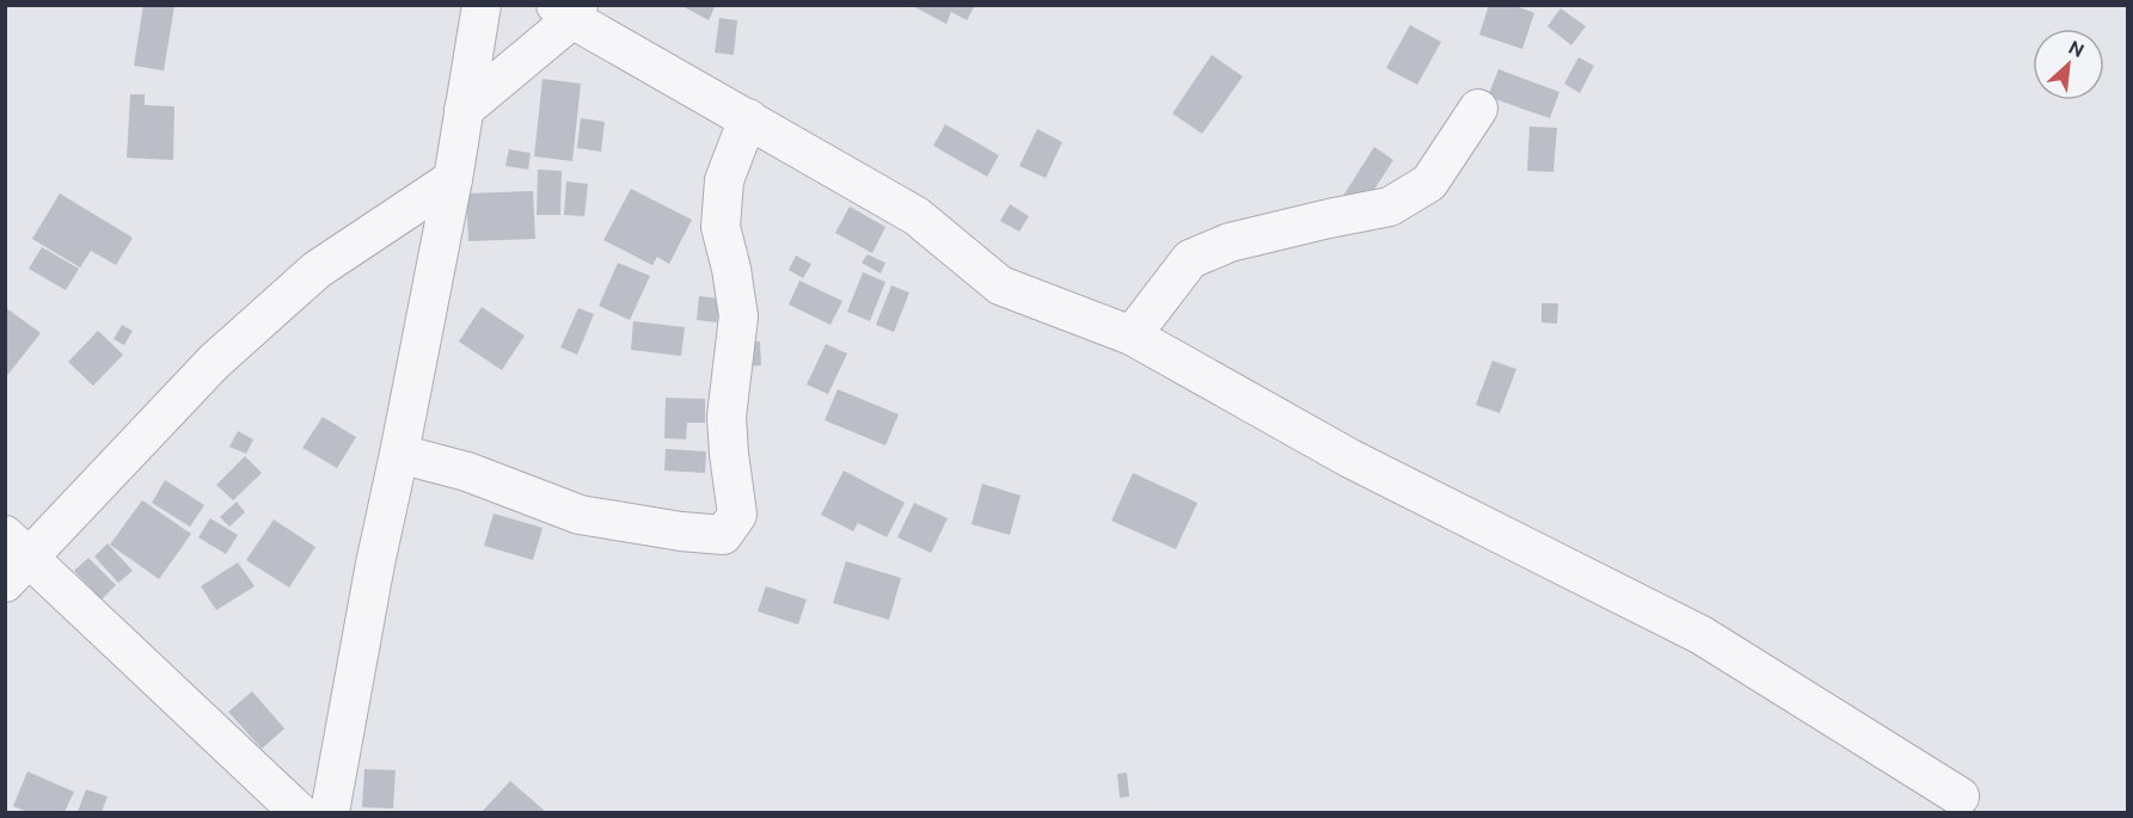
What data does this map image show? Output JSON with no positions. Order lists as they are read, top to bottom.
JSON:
{
  "north": "top right"
}
